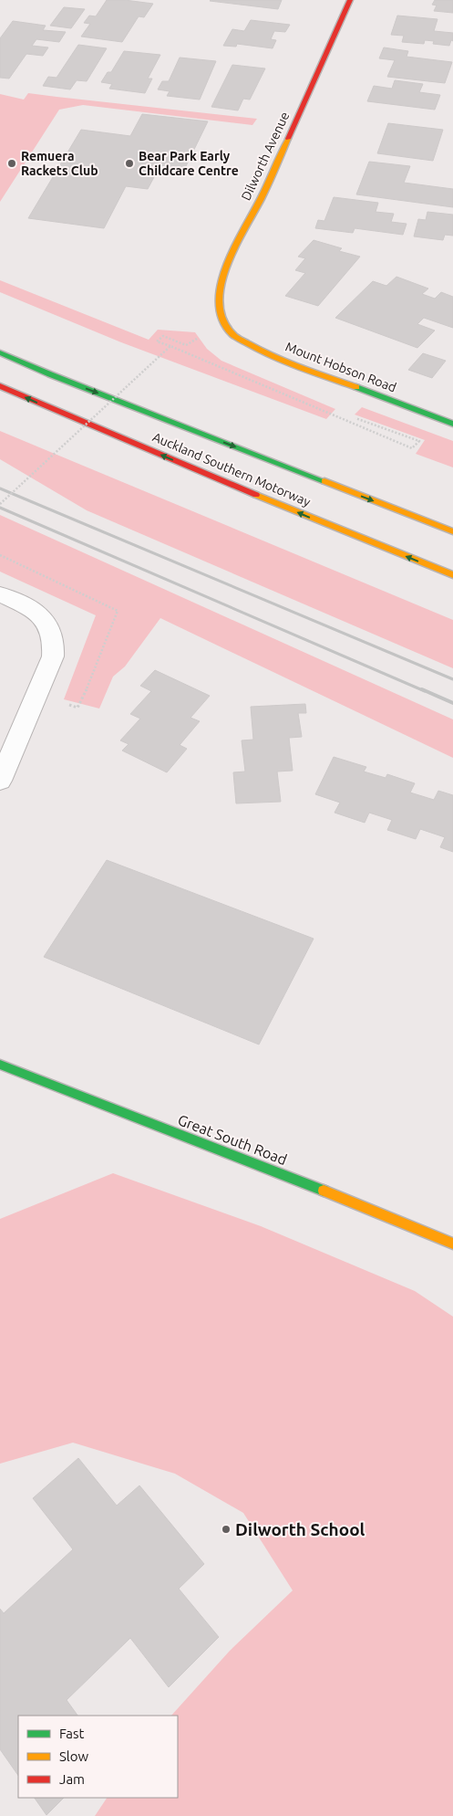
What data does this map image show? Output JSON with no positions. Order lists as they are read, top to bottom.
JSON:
{
  "streets": {
    "main road": [
      "Dilworth Avenue",
      "Mount Hobson Road",
      "Auckland Southern Motorway",
      "Great South Road"
    ]
  },
  "crossings": [
    ["Dilworth Avenue", "Mount Hobson Road"]
  ],
  "places": ["Remuera Rackets Club", "Bear Park Early Childcare Centre", "Dilworth School"],
  "legend": ["Fast", "Slow", "Jam"]
}
